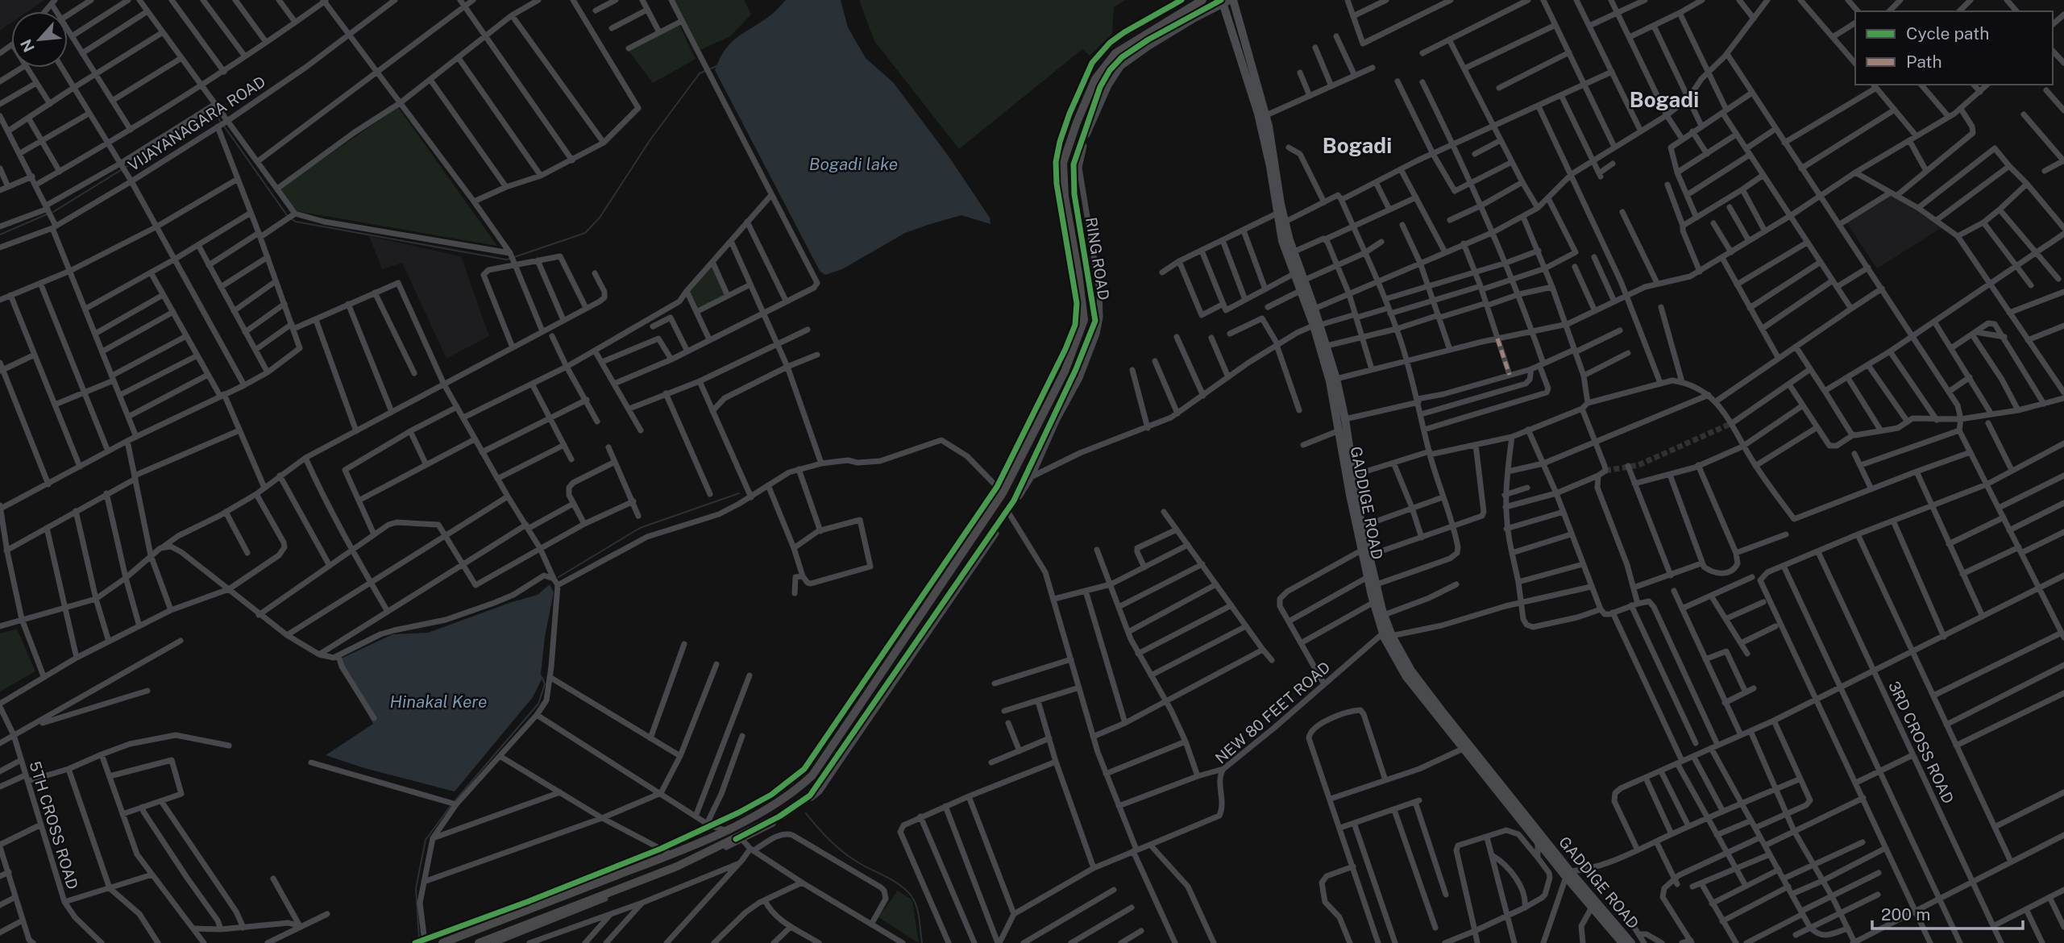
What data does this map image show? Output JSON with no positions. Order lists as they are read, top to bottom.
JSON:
{
  "streets": {
    "highway": ["RING ROAD"],
    "main road": ["GADDIGE ROAD"],
    "street": [
      "VIJAYANAGARA ROAD",
      "NEW 80 FEET ROAD",
      "3RD CROSS ROAD",
      "5TH CROSS ROAD"
    ]
  },
  "crossings": [
    ["RING ROAD", "GADDIGE ROAD"],
    ["GADDIGE ROAD", "NEW 80 FEET ROAD"]
  ],
  "districts": ["Bogadi", "Bogadi"],
  "water": ["Bogadi lake", "Hinakal Kere"],
  "legend": ["Cycle path", "Path"],
  "scale_bar": "200 m",
  "north": "bottom left"
}
